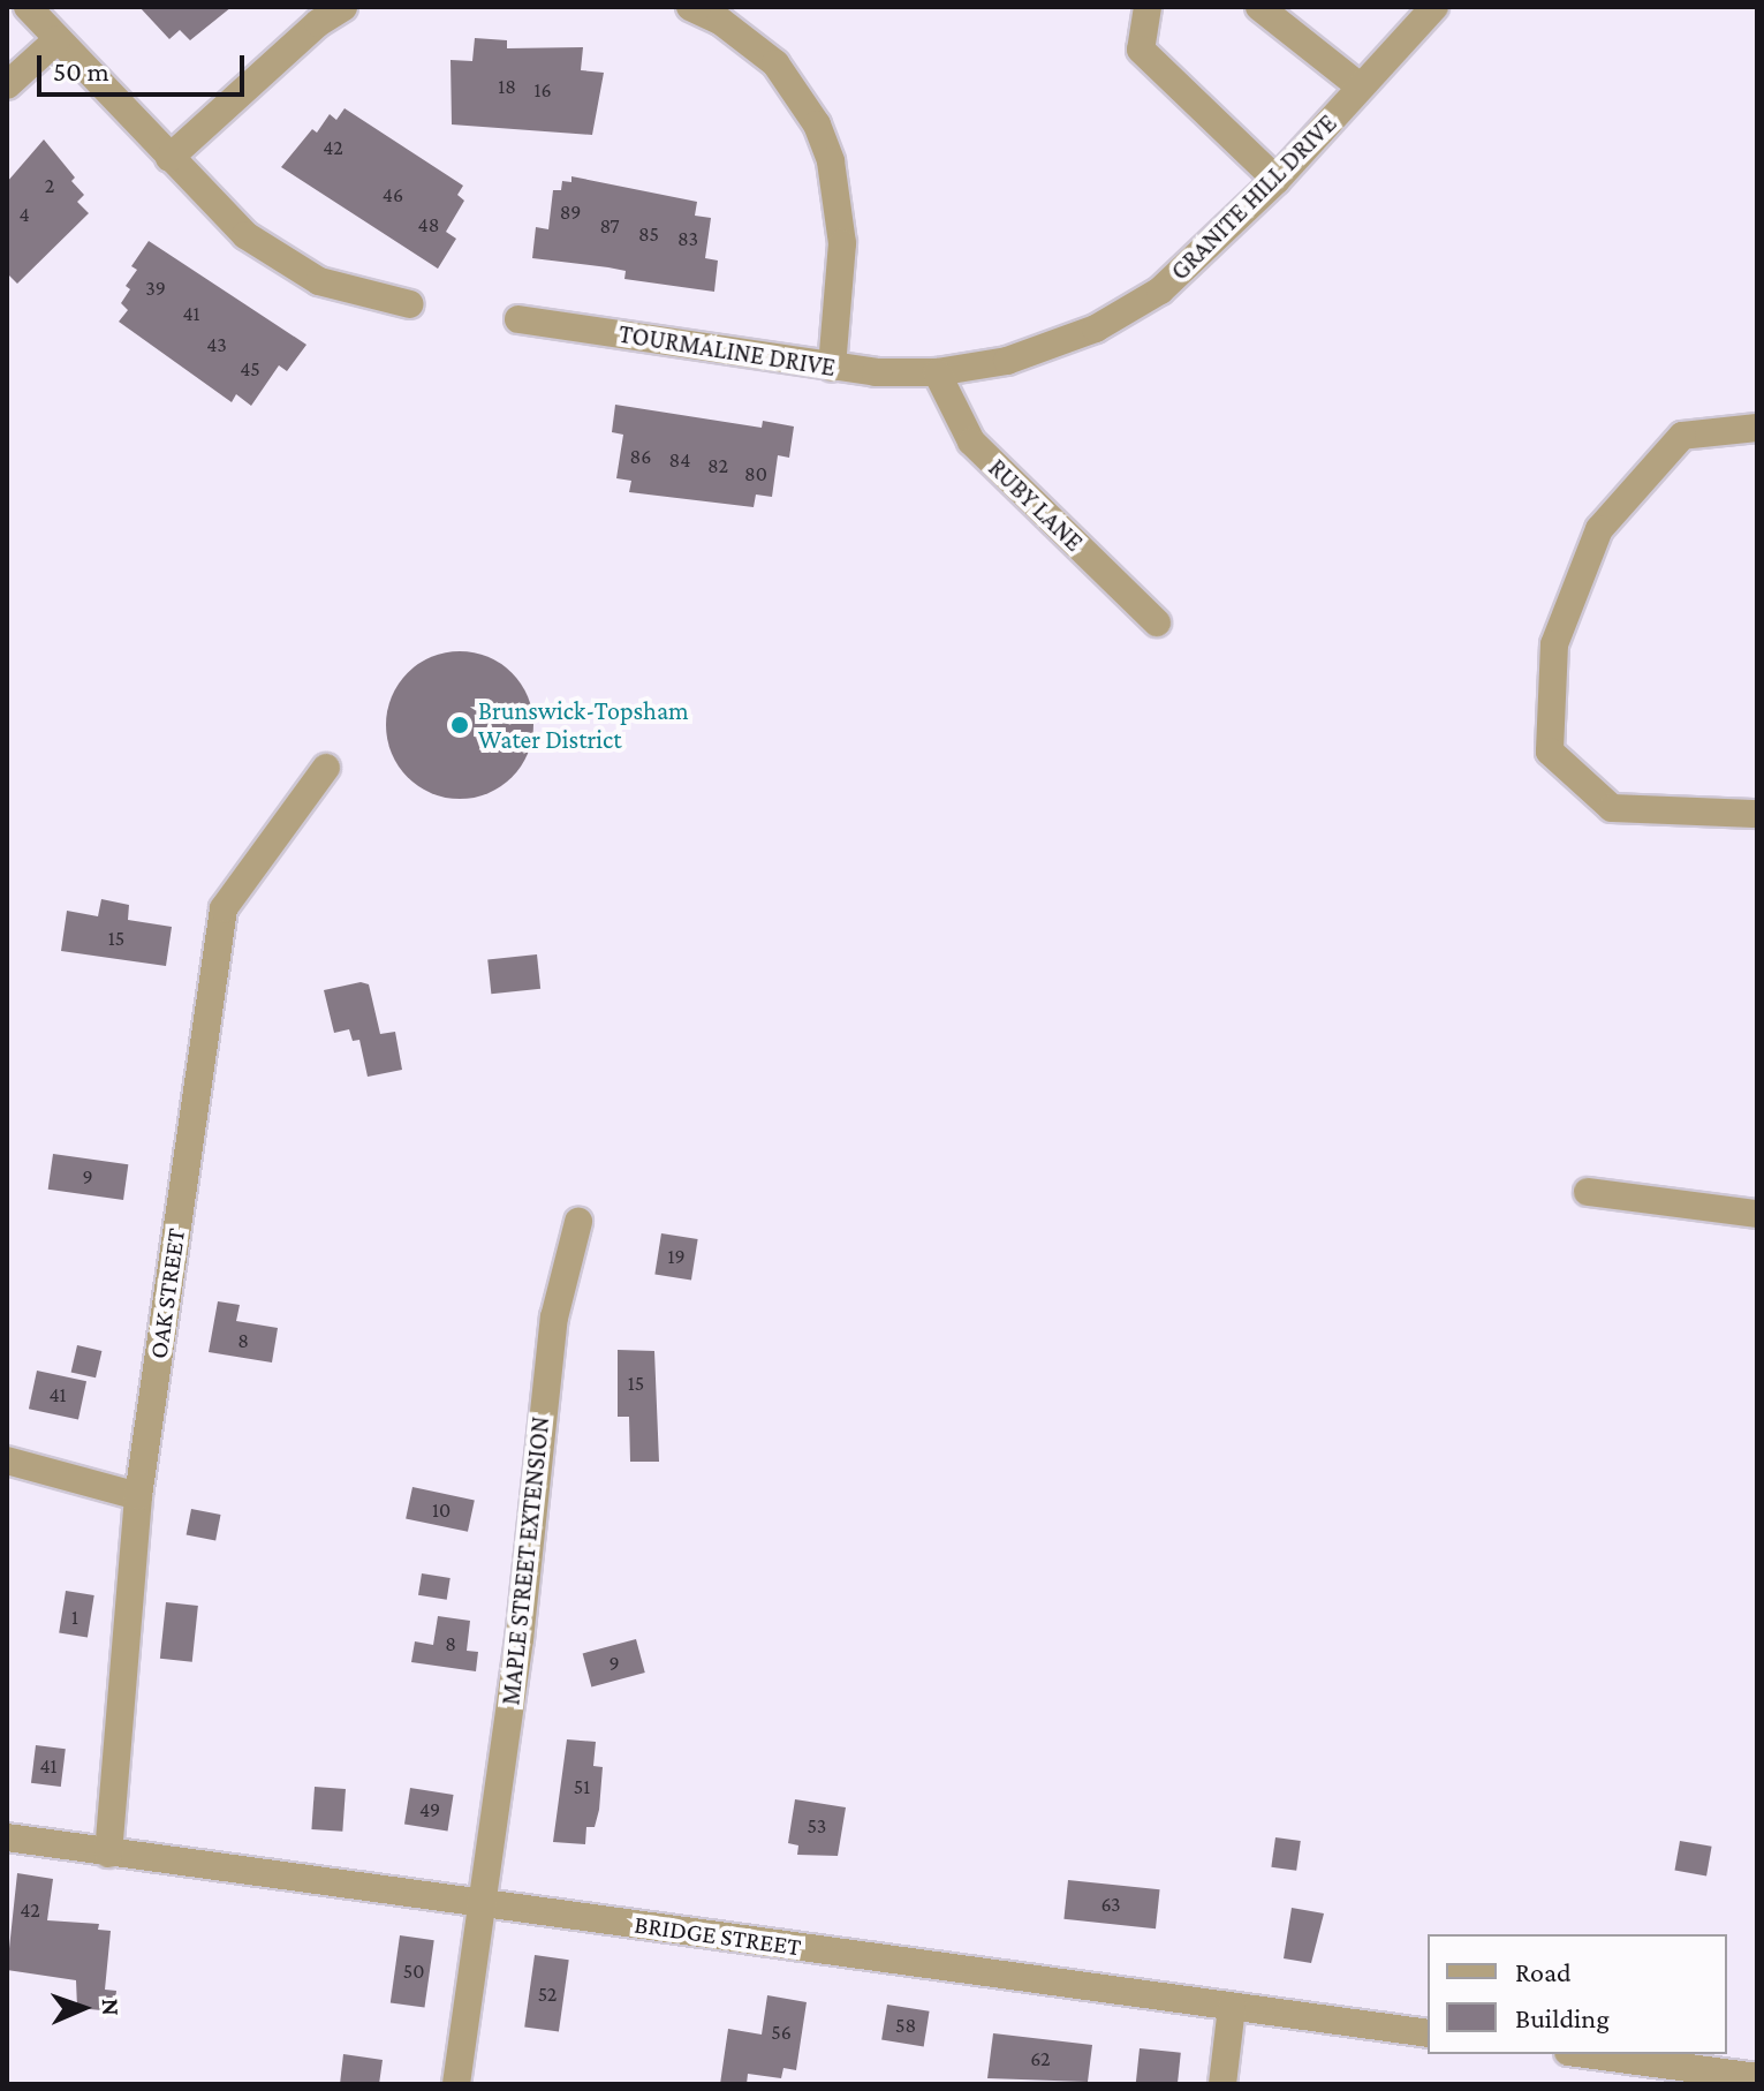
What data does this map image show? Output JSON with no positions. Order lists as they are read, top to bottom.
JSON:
{
  "streets": {
    "street": [
      "GRANITE HILL DRIVE",
      "TOURMALINE DRIVE",
      "RUBY LANE",
      "OAK STREET",
      "MAPLE STREET EXTENSION",
      "BRIDGE STREET"
    ]
  },
  "crossings": [
    ["GRANITE HILL DRIVE", "TOURMALINE DRIVE"],
    ["GRANITE HILL DRIVE", "RUBY LANE"],
    ["TOURMALINE DRIVE", "RUBY LANE"],
    ["OAK STREET", "BRIDGE STREET"],
    ["MAPLE STREET EXTENSION", "BRIDGE STREET"]
  ],
  "places": ["Brunswick-Topsham Water District"],
  "house_numbers": [
    "18",
    "16",
    "42",
    "2",
    "46",
    "89",
    "4",
    "48",
    "87",
    "85",
    "83",
    "39",
    "41",
    "43",
    "45",
    "86",
    "84",
    "82",
    "80",
    "15",
    "9",
    "19",
    "8",
    "15",
    "41",
    "10",
    "1",
    "8",
    "9",
    "41",
    "51",
    "49",
    "53",
    "63",
    "42",
    "50",
    "52",
    "58",
    "56",
    "62"
  ],
  "legend": ["Road", "Building"],
  "scale_bar": "50 m",
  "north": "right"
}
